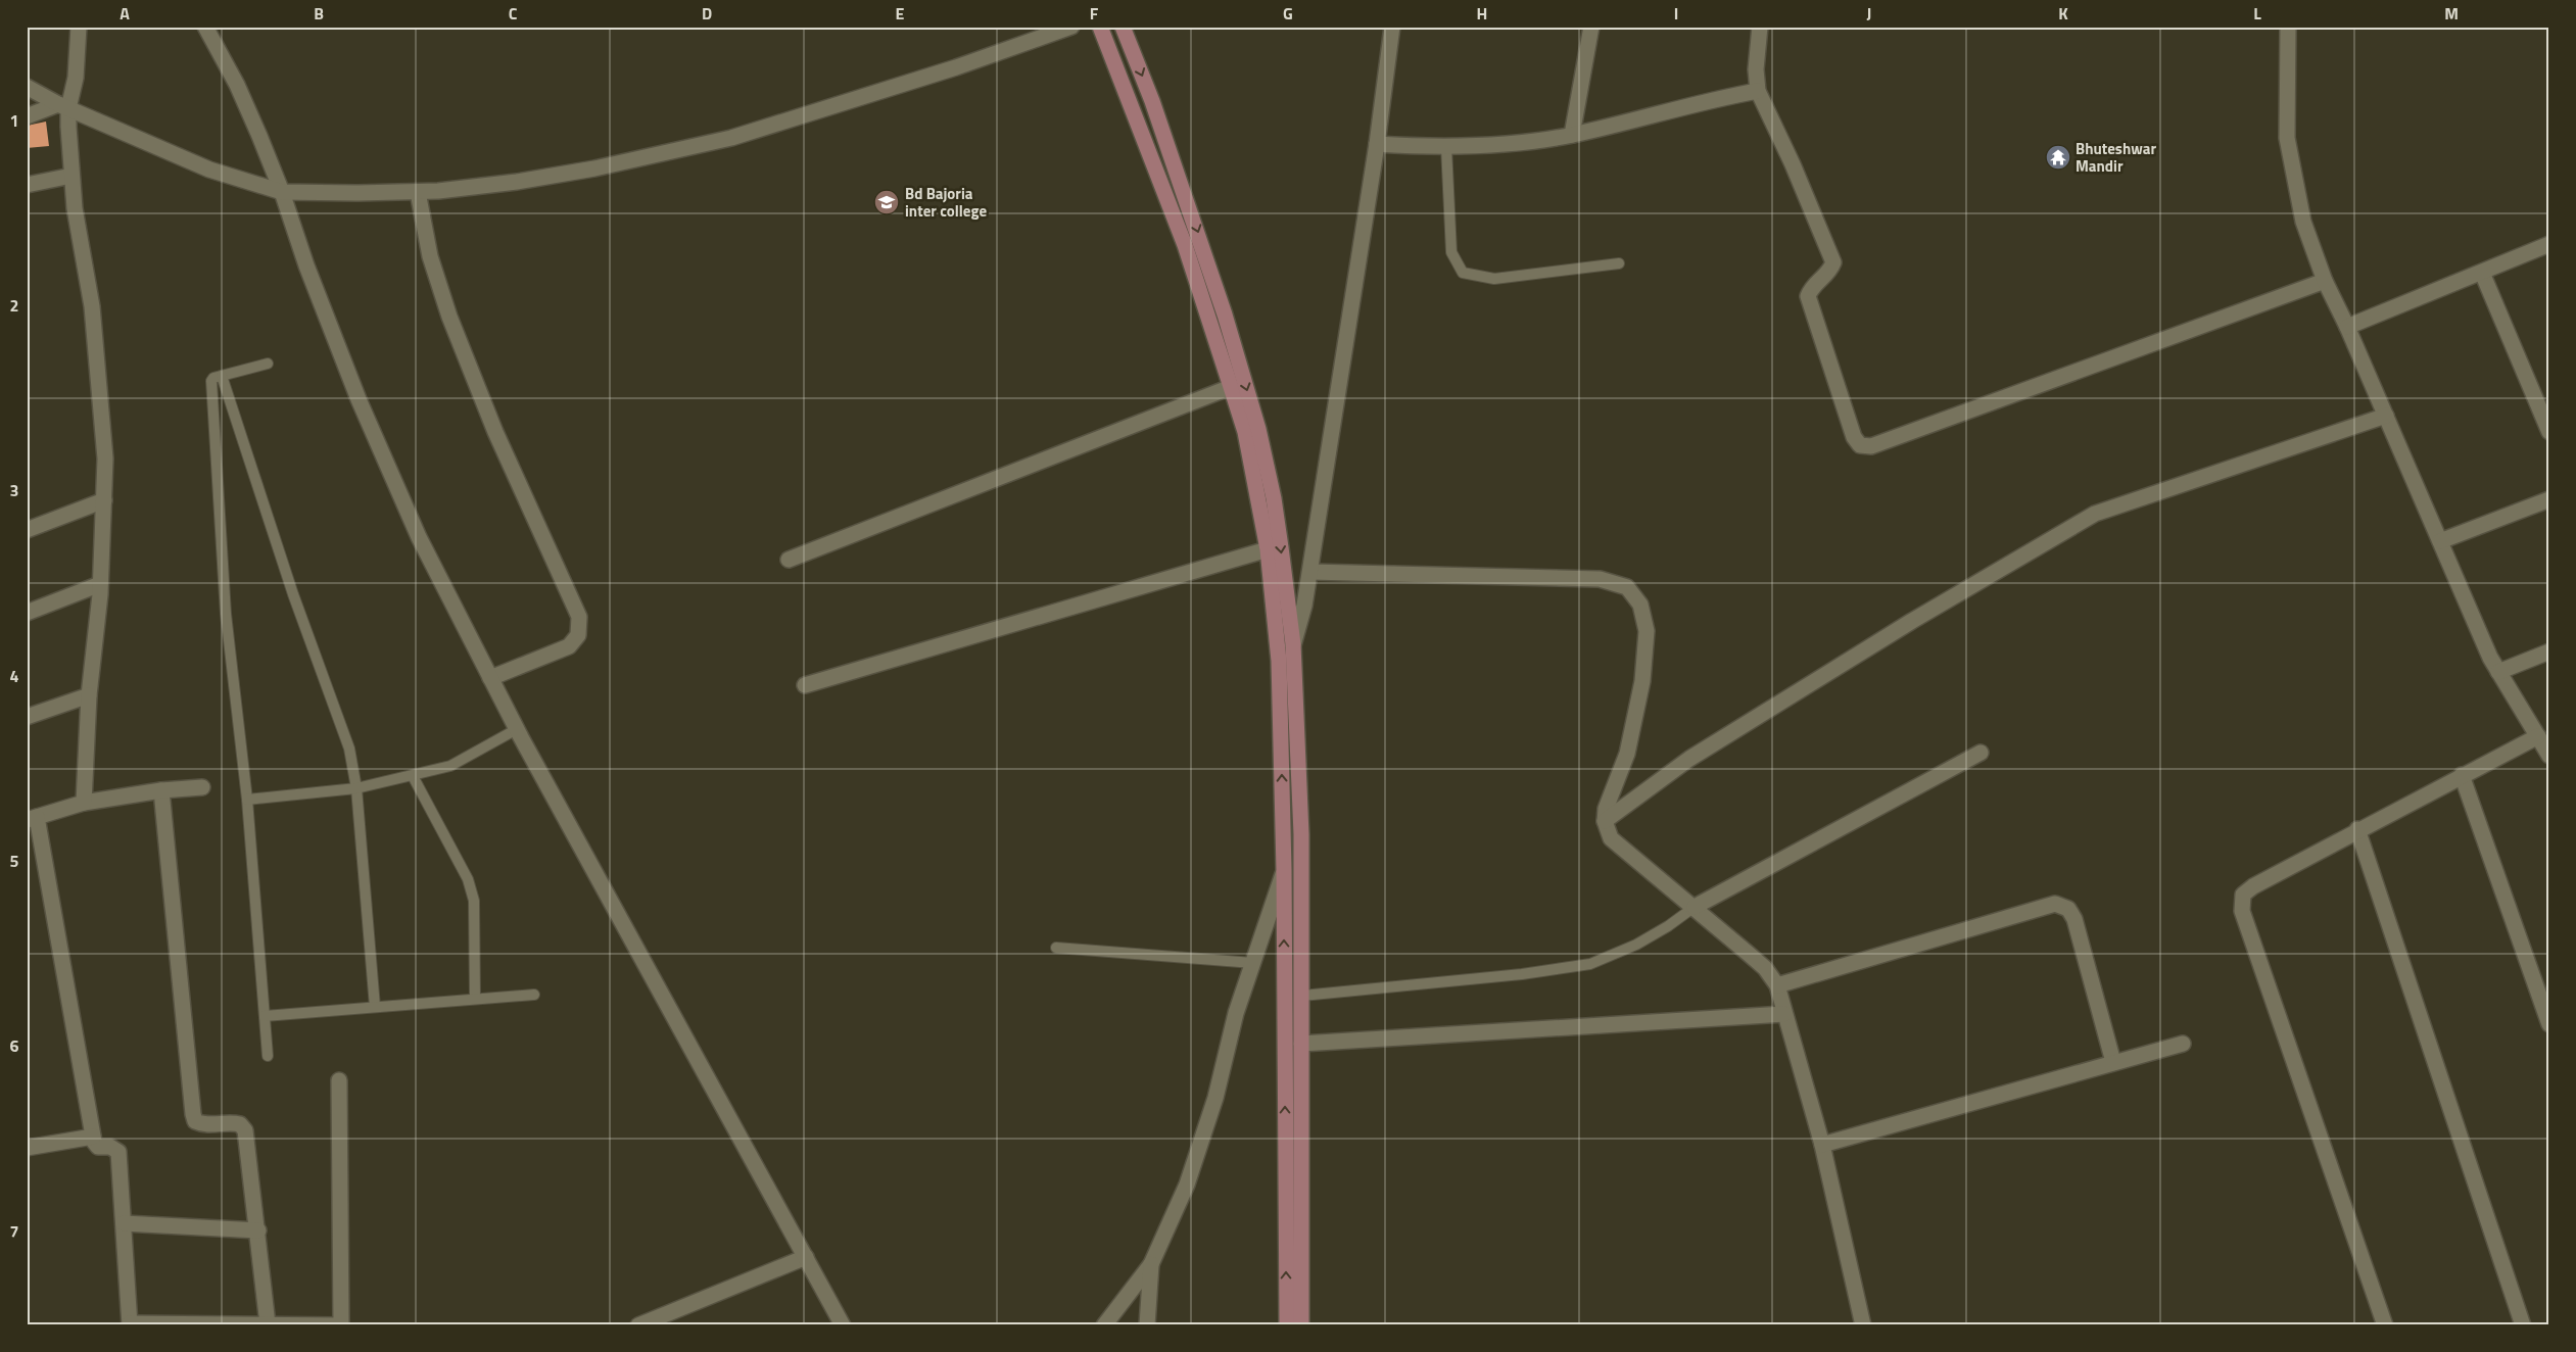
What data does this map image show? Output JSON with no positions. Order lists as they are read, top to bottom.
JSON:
{
  "places": {
    "temple": ["Bhuteshwar Mandir"],
    "school or university": ["Bd Bajoria inter college"]
  },
  "grid": {
    "columns": [
      "A",
      "B",
      "C",
      "D",
      "E",
      "F",
      "G",
      "H",
      "I",
      "J",
      "K",
      "L",
      "M"
    ],
    "rows": [
      "1",
      "2",
      "3",
      "4",
      "5",
      "6",
      "7"
    ]
  }
}
